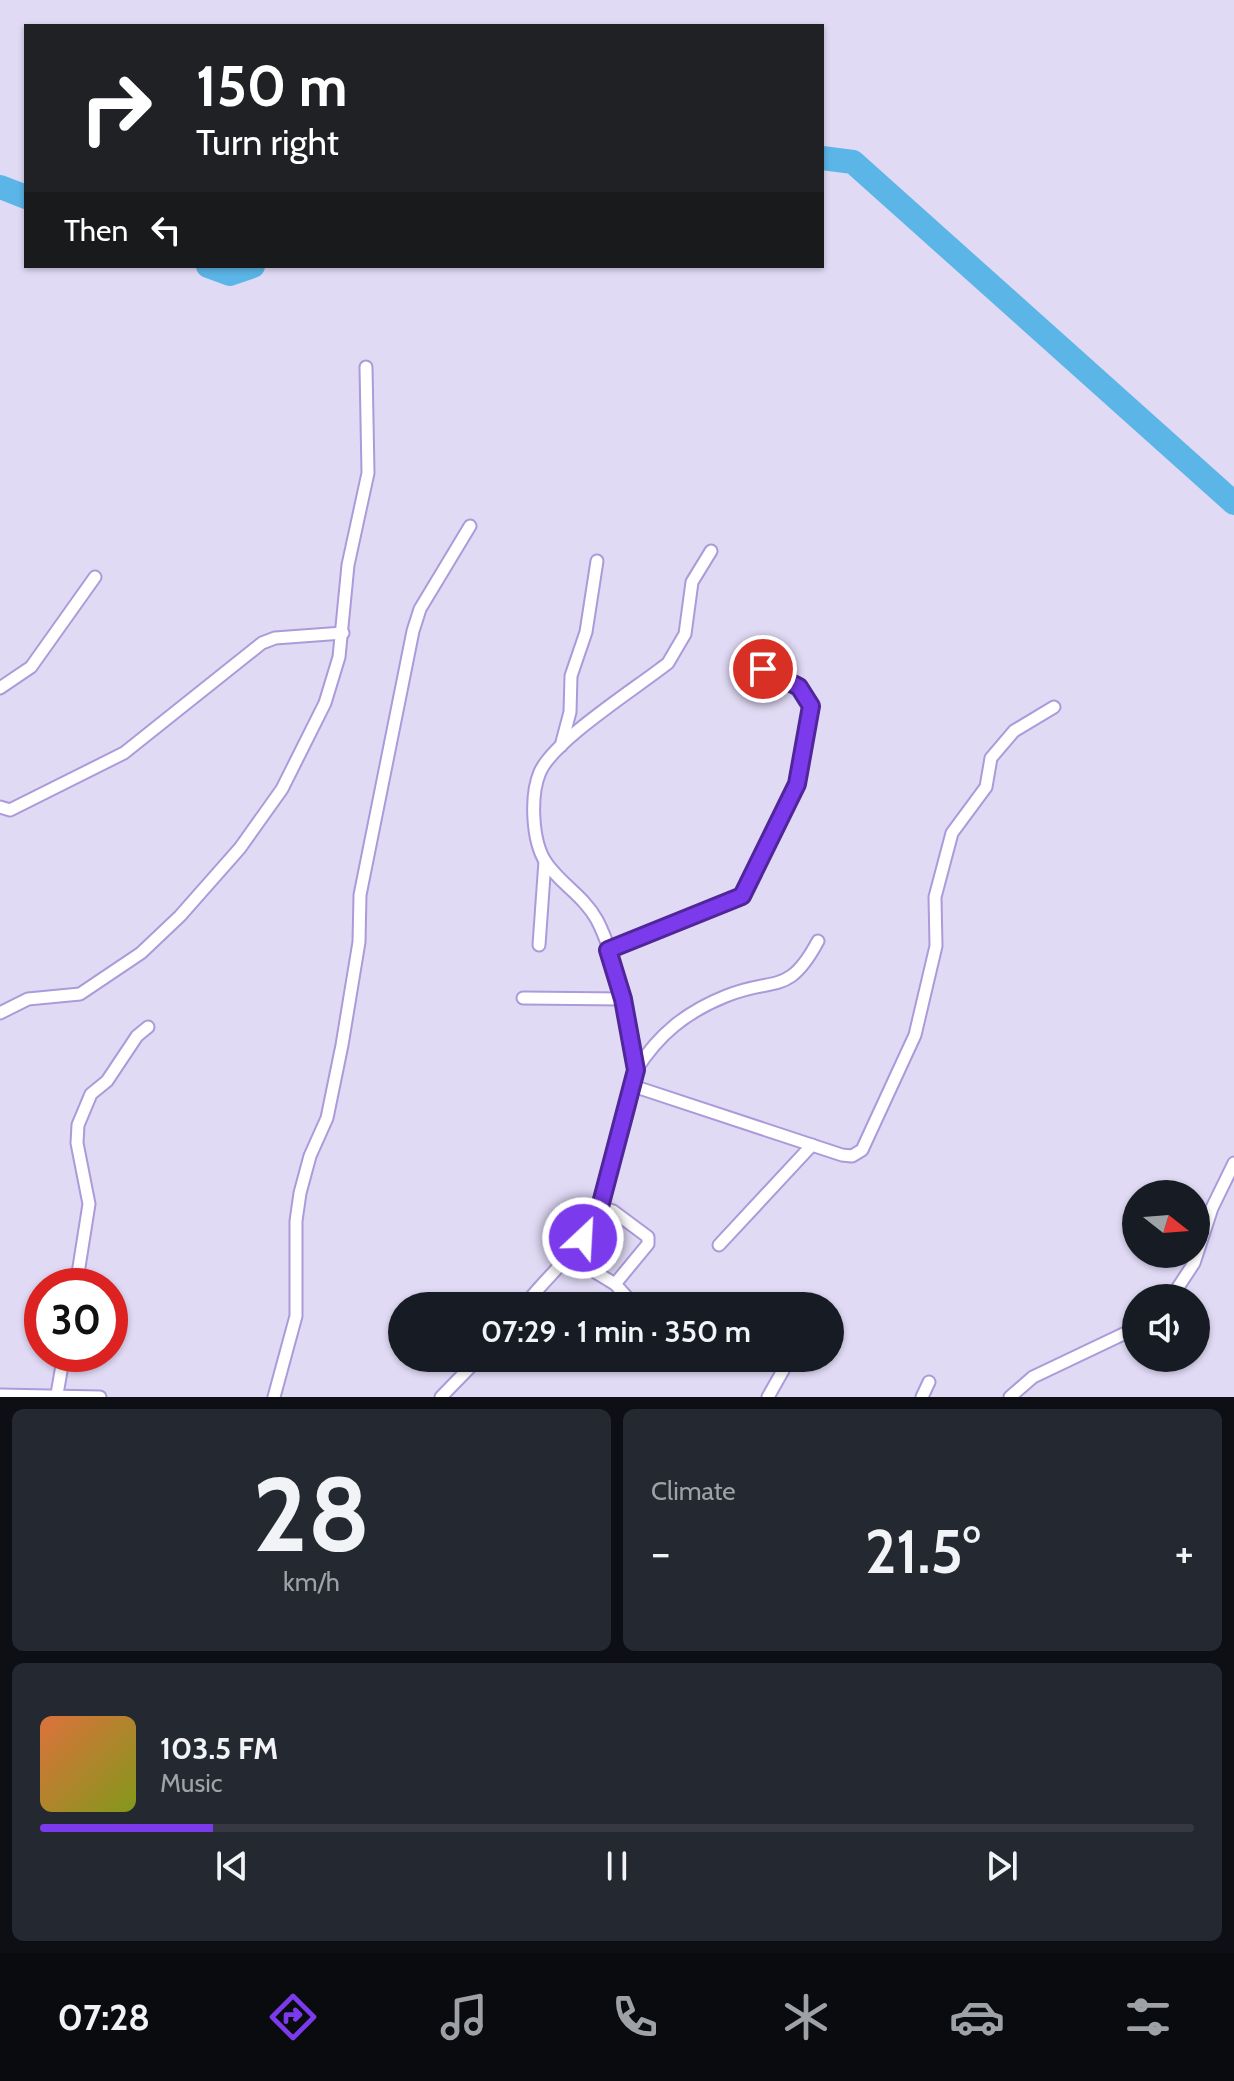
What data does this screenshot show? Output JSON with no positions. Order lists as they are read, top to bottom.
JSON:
{
  "north": "right",
  "page": {
    "turn": ["150 m", "Turn right"],
    "then": "Then",
    "limit": "30",
    "trip": "07:29 · 1 min · 350 m",
    "tile": [
      ["28", "km/h"],
      "Climate"
    ],
    "heat": ["−", "21.5°", "+"],
    "song": ["103.5 FM", "Music"],
    "tabs": "07:28"
  }
}
